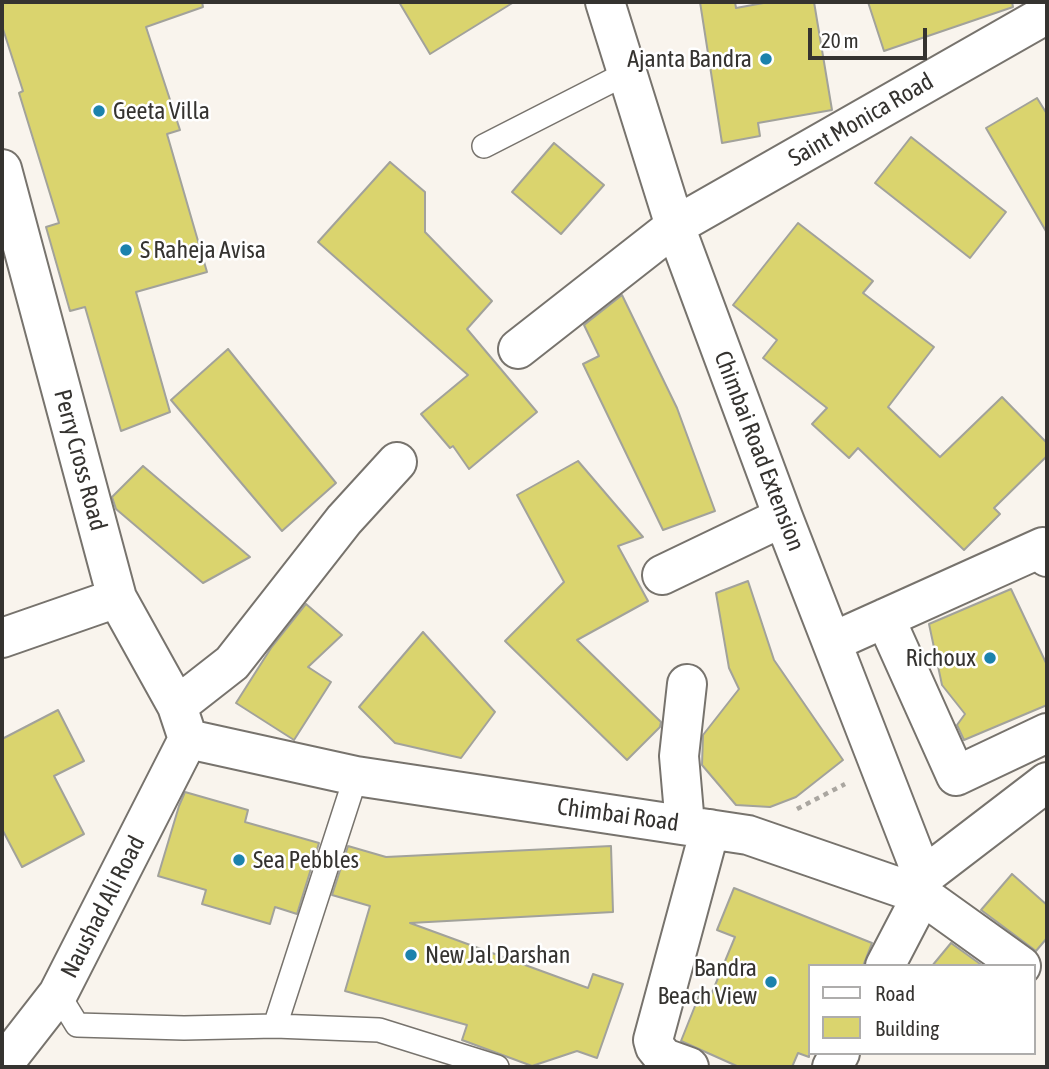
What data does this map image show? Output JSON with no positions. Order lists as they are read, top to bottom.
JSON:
{
  "streets": {
    "street": [
      "Saint Monica Road",
      "Chimbai Road Extension",
      "Perry Cross Road",
      "Chimbai Road",
      "Naushad Ali Road"
    ]
  },
  "crossings": [
    ["Saint Monica Road", "Chimbai Road Extension"],
    ["Chimbai Road Extension", "Chimbai Road"],
    ["Perry Cross Road", "Chimbai Road"],
    ["Perry Cross Road", "Naushad Ali Road"],
    ["Chimbai Road", "Naushad Ali Road"]
  ],
  "places": [
    "Ajanta Bandra",
    "Geeta Villa",
    "S Raheja Avisa",
    "Richoux",
    "Sea Pebbles",
    "New Jal Darshan",
    "Bandra Beach View"
  ],
  "legend": ["Road", "Building"],
  "scale_bar": "20 m"
}
